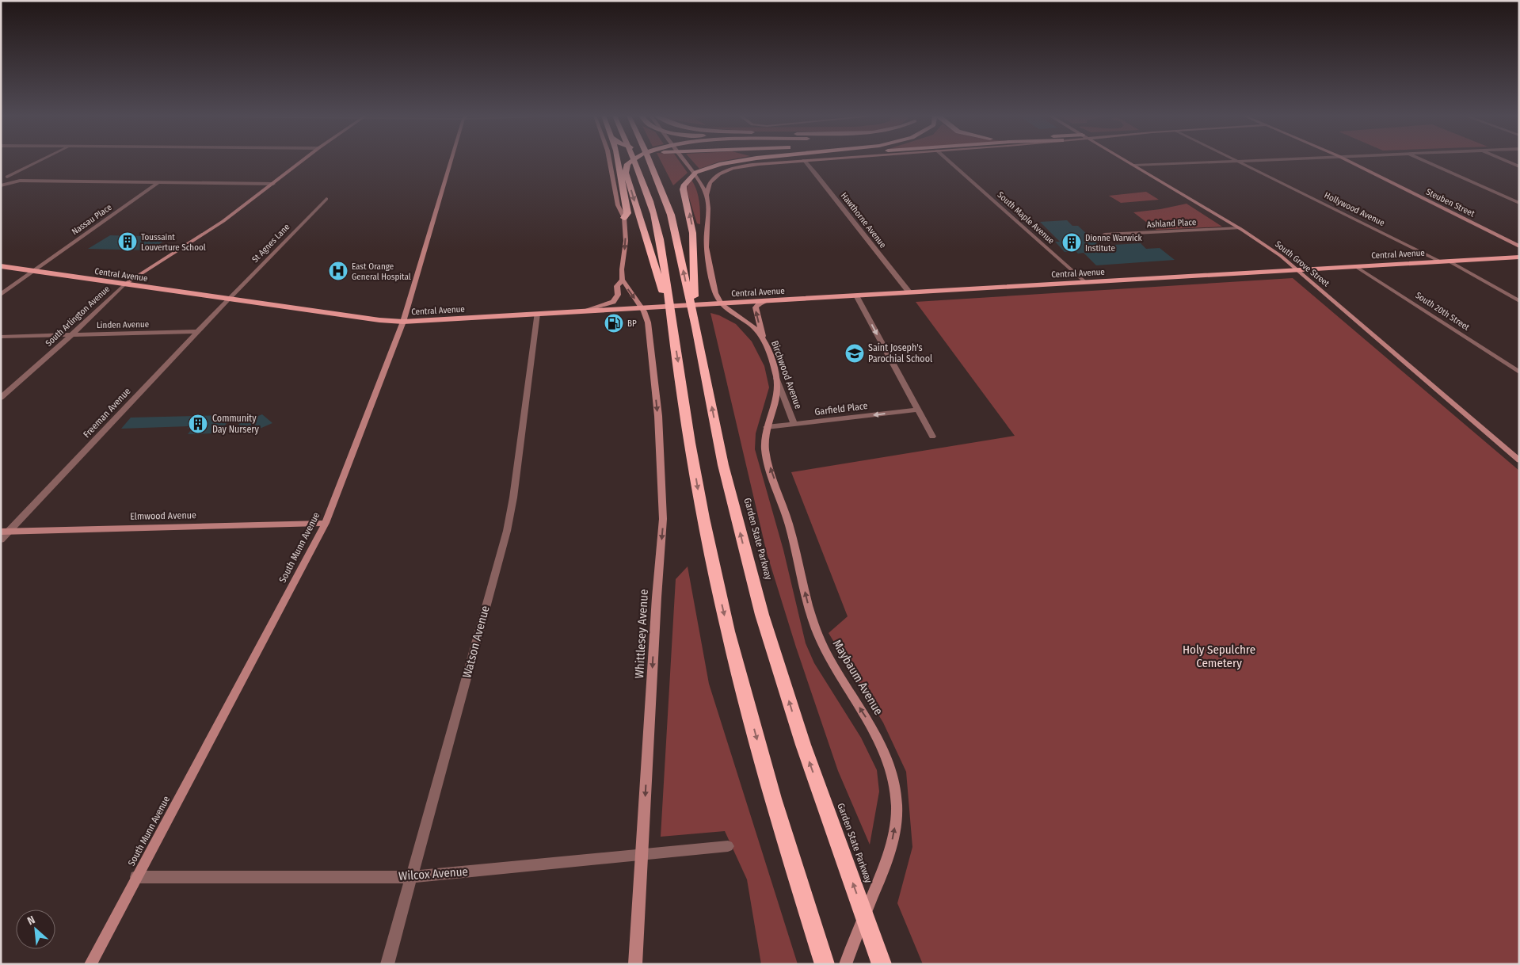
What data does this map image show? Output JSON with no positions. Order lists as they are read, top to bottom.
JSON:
{
  "streets": {
    "highway": ["Garden State Parkway"],
    "main road": [
      "Steuben Street",
      "Central Avenue",
      "South Grove Street",
      "South Arlington Avenue",
      "Birchwood Avenue",
      "Elmwood Avenue",
      "South Munn Avenue",
      "Whittlesey Avenue",
      "Maybaum Avenue"
    ],
    "street": [
      "Hollywood Avenue",
      "South Maple Avenue",
      "Nassau Place",
      "Hawthorne Avenue",
      "Ashland Place",
      "St Agnes Lane",
      "South 20th Street",
      "Linden Avenue",
      "Garfield Place",
      "Freeman Avenue",
      "Watson Avenue",
      "Wilcox Avenue"
    ]
  },
  "crossings": [
    ["Hollywood Avenue", "Central Avenue"],
    ["South Maple Avenue", "Central Avenue"],
    ["Nassau Place", "Central Avenue"],
    ["Hawthorne Avenue", "Central Avenue"],
    ["Ashland Place", "South Grove Street"],
    ["St Agnes Lane", "Central Avenue"],
    ["St Agnes Lane", "Freeman Avenue"],
    ["Central Avenue", "South Grove Street"],
    ["Central Avenue", "South 20th Street"],
    ["Central Avenue", "South Arlington Avenue"],
    ["Central Avenue", "Birchwood Avenue"],
    ["Central Avenue", "Freeman Avenue"],
    ["Central Avenue", "South Munn Avenue"],
    ["Central Avenue", "Whittlesey Avenue"],
    ["Central Avenue", "Watson Avenue"],
    ["South Arlington Avenue", "Linden Avenue"],
    ["Linden Avenue", "Freeman Avenue"],
    ["Birchwood Avenue", "Garfield Place"],
    ["Birchwood Avenue", "Maybaum Avenue"],
    ["Garfield Place", "Maybaum Avenue"],
    ["Freeman Avenue", "Elmwood Avenue"],
    ["Elmwood Avenue", "South Munn Avenue"],
    ["South Munn Avenue", "Wilcox Avenue"],
    ["Whittlesey Avenue", "Wilcox Avenue"],
    ["Watson Avenue", "Wilcox Avenue"]
  ],
  "one_way": ["Garfield Place", "Whittlesey Avenue", "Maybaum Avenue"],
  "parks": ["Holy Sepulchre Cemetery"],
  "places": {
    "building": ["Toussaint Louverture School", "Dionne Warwick Institute", "Community Day Nursery"],
    "hospital": ["East Orange General Hospital"],
    "fuel station": ["BP"],
    "school or university": ["Saint Joseph's Parochial School"]
  },
  "north": "top left"
}
